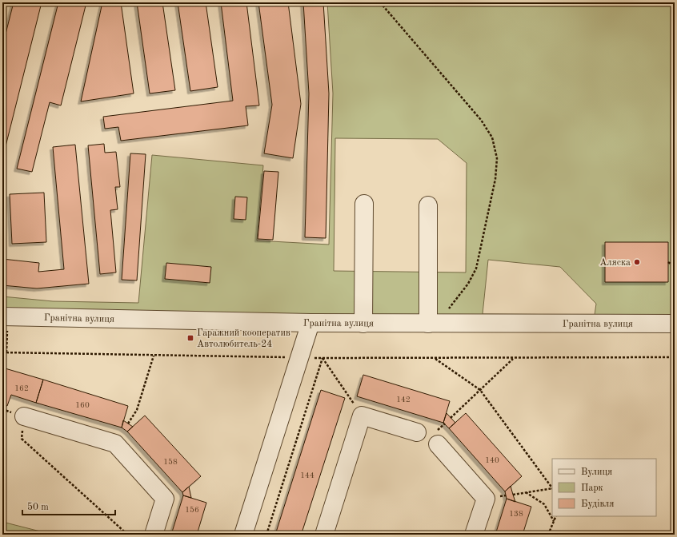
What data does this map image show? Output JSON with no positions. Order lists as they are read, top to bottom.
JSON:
{
  "streets": {
    "street": ["Гранітна вулиця"]
  },
  "places": {
    "other": ["Аляска"],
    "transit": ["Гаражний кооператив Автолюбитель-24"]
  },
  "house_numbers": [
    "162",
    "142",
    "160",
    "140",
    "158",
    "144",
    "156",
    "138"
  ],
  "legend": ["Вулиця", "Парк", "Будівля"],
  "scale_bar": "50 m"
}
